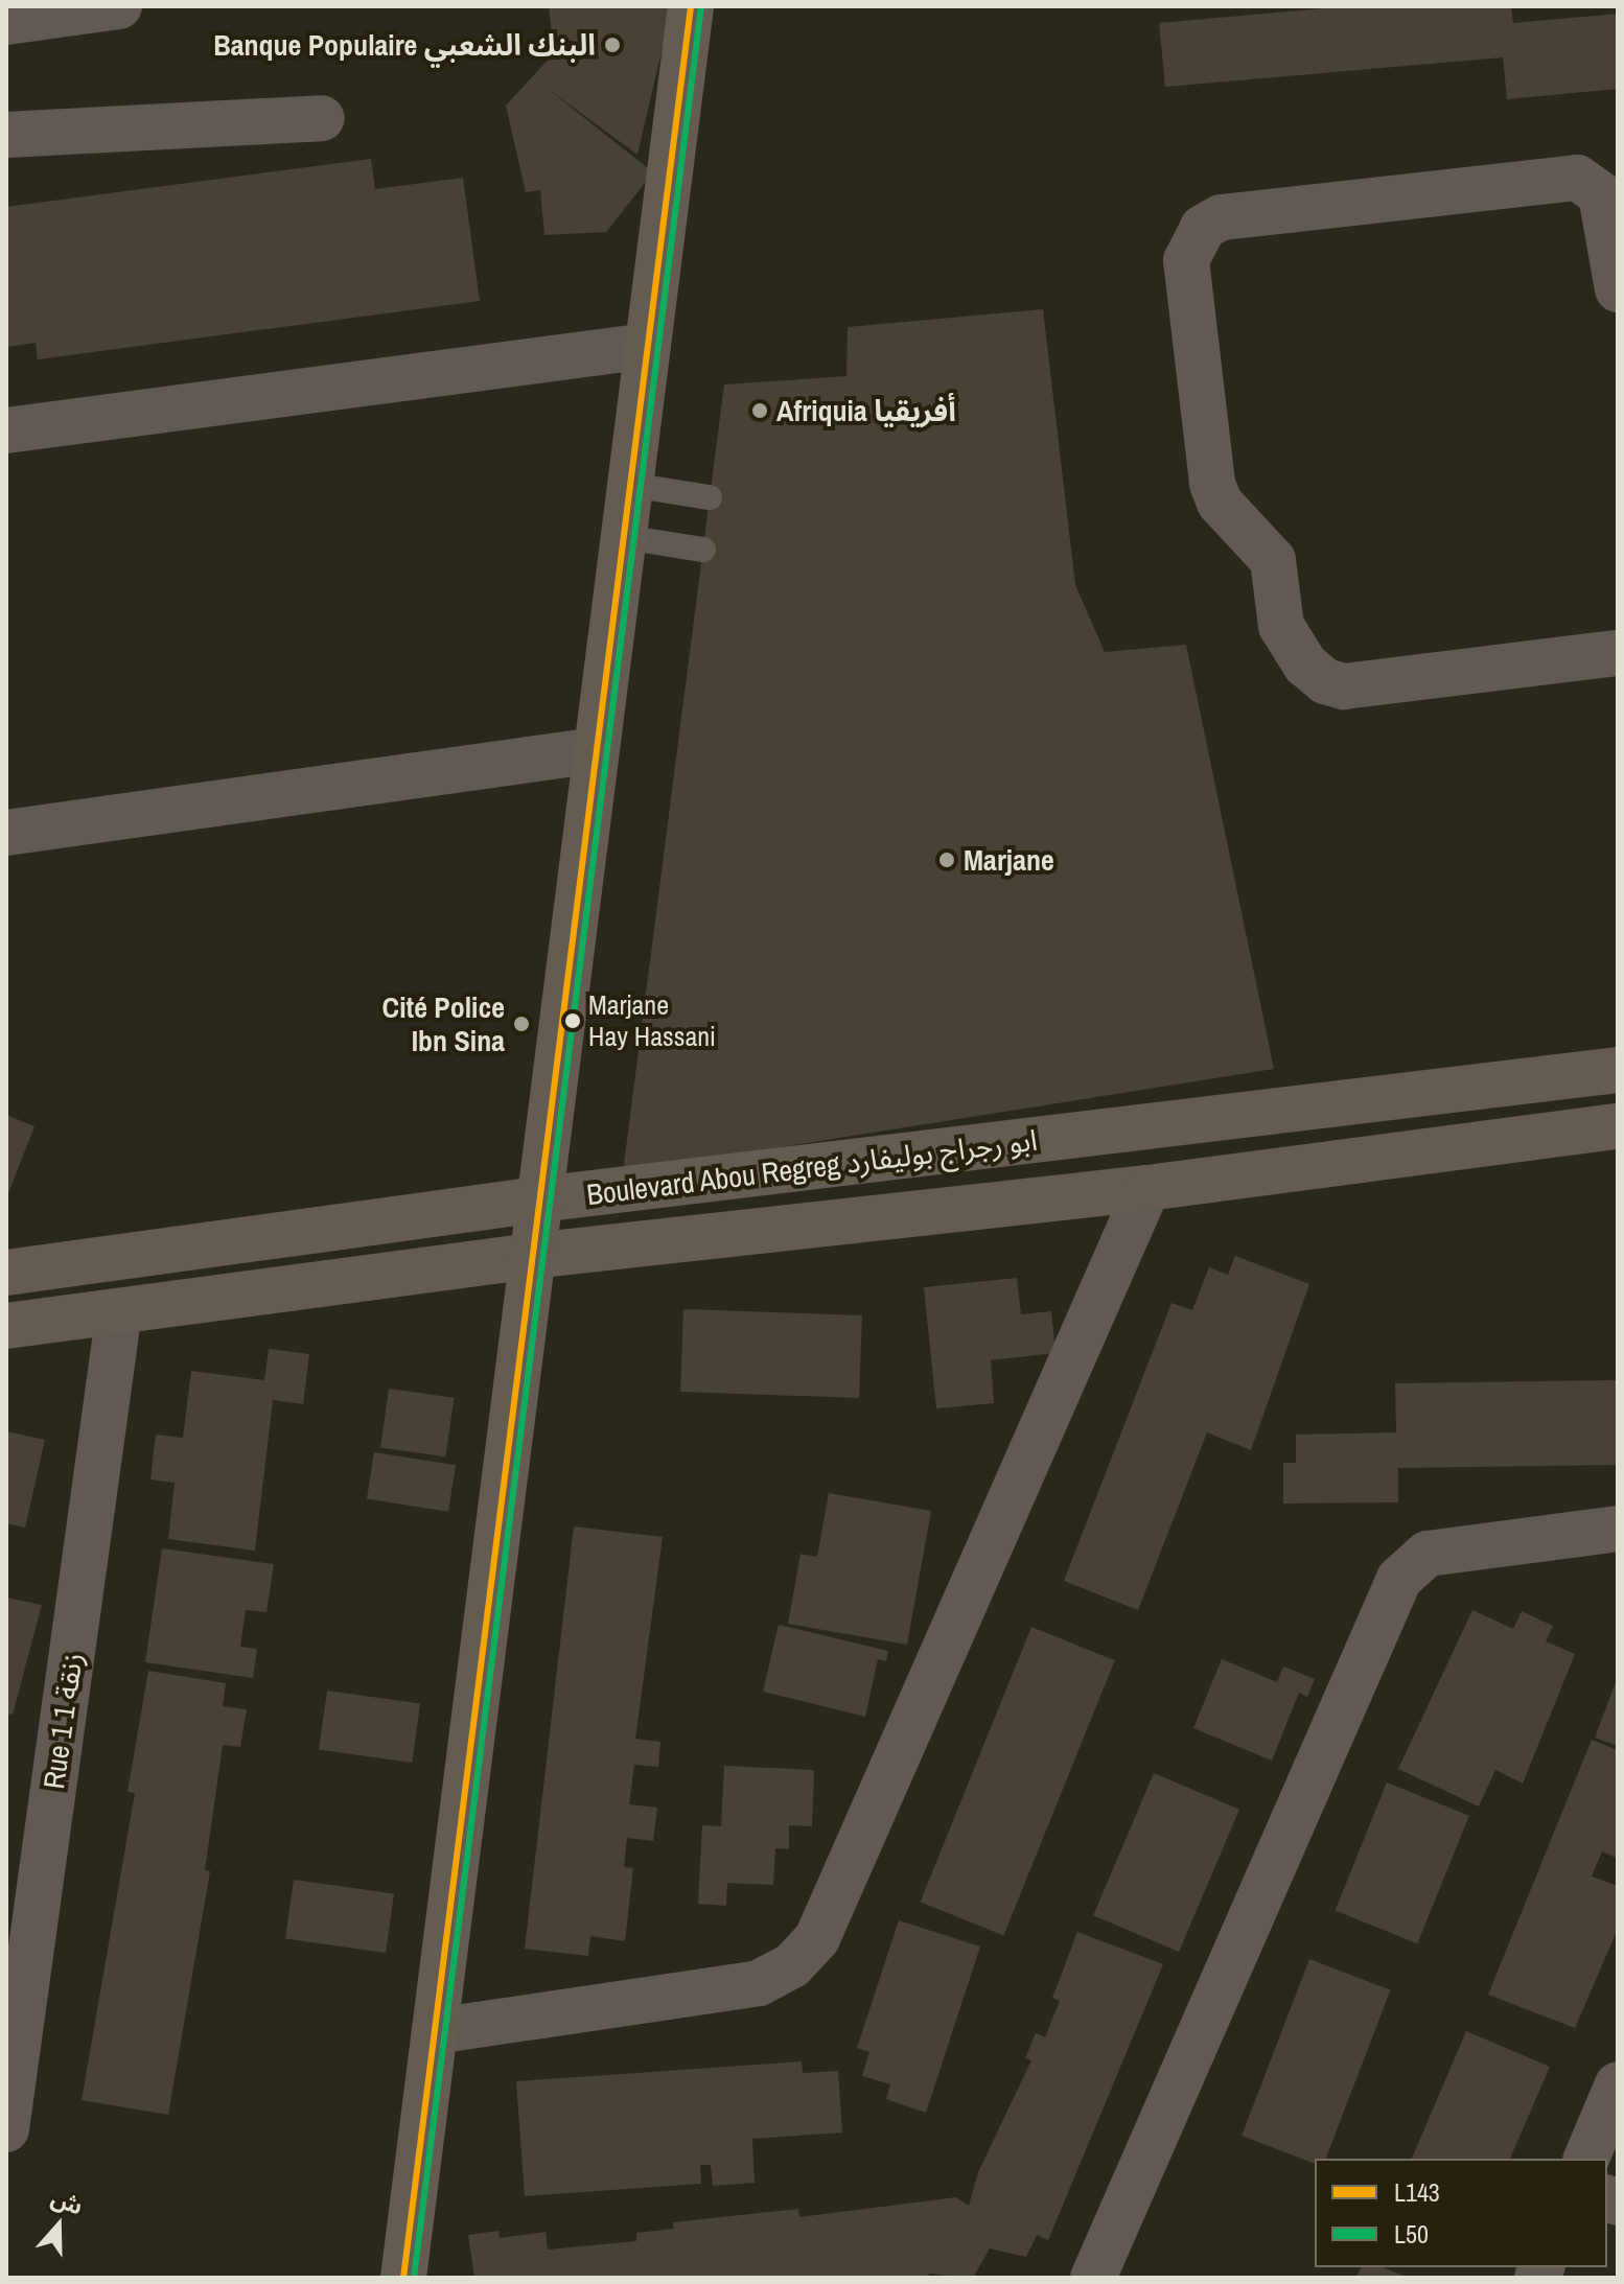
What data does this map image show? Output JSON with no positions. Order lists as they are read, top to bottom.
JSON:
{
  "streets": {
    "main road": ["Boulevard Abou Regreg ابو رجراج بوليفارد"],
    "street": ["Rue 1 زنقة 1"]
  },
  "crossings": [
    ["Boulevard Abou Regreg ابو رجراج بوليفارد", "Rue 1 زنقة 1"]
  ],
  "places": [
    "Banque Populaire البنك الشعبي",
    "Afriquia أفريقيا",
    "Marjane",
    "Marjane Hay Hassani",
    "Cité Police Ibn Sina"
  ],
  "lines": ["transit line L143", "transit line L50"],
  "legend": ["L143", "L50"],
  "north": "top"
}
